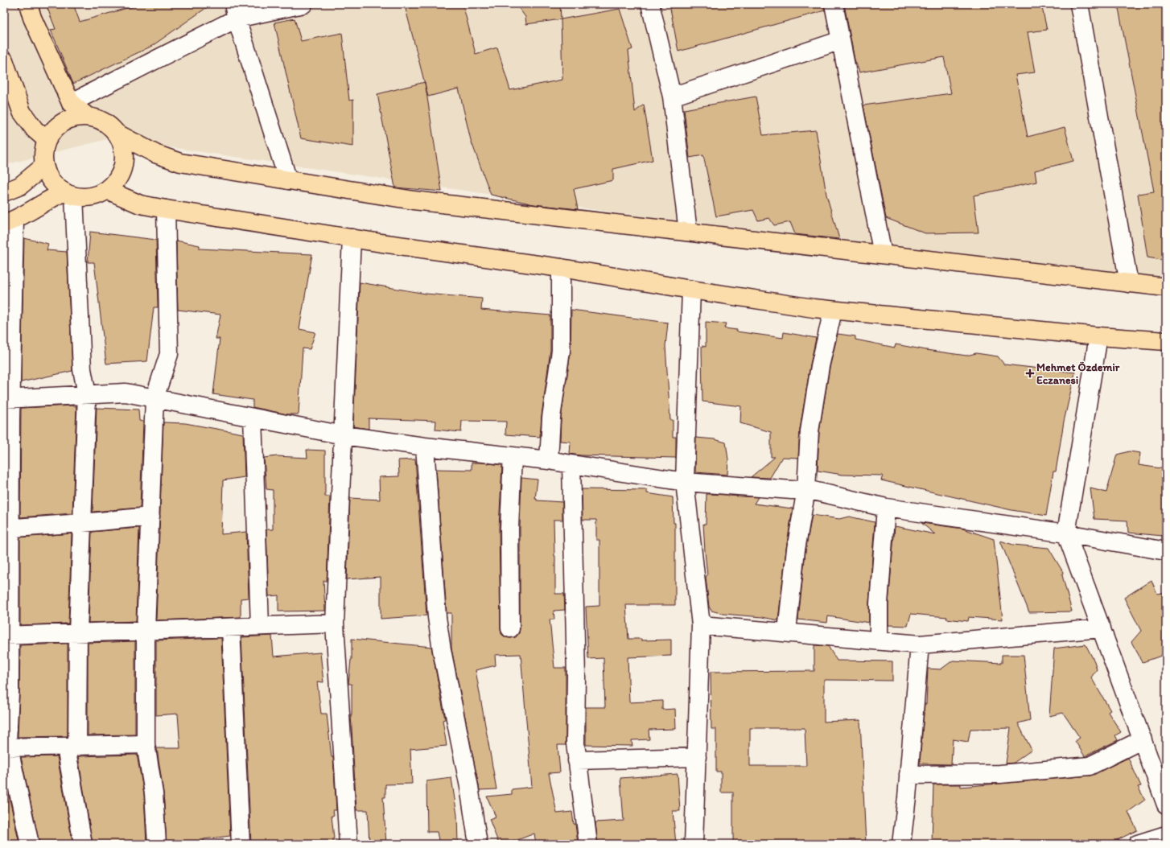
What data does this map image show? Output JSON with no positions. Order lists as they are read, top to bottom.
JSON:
{
  "places": {
    "health": ["Mehmet Özdemir Eczanesi"]
  }
}
